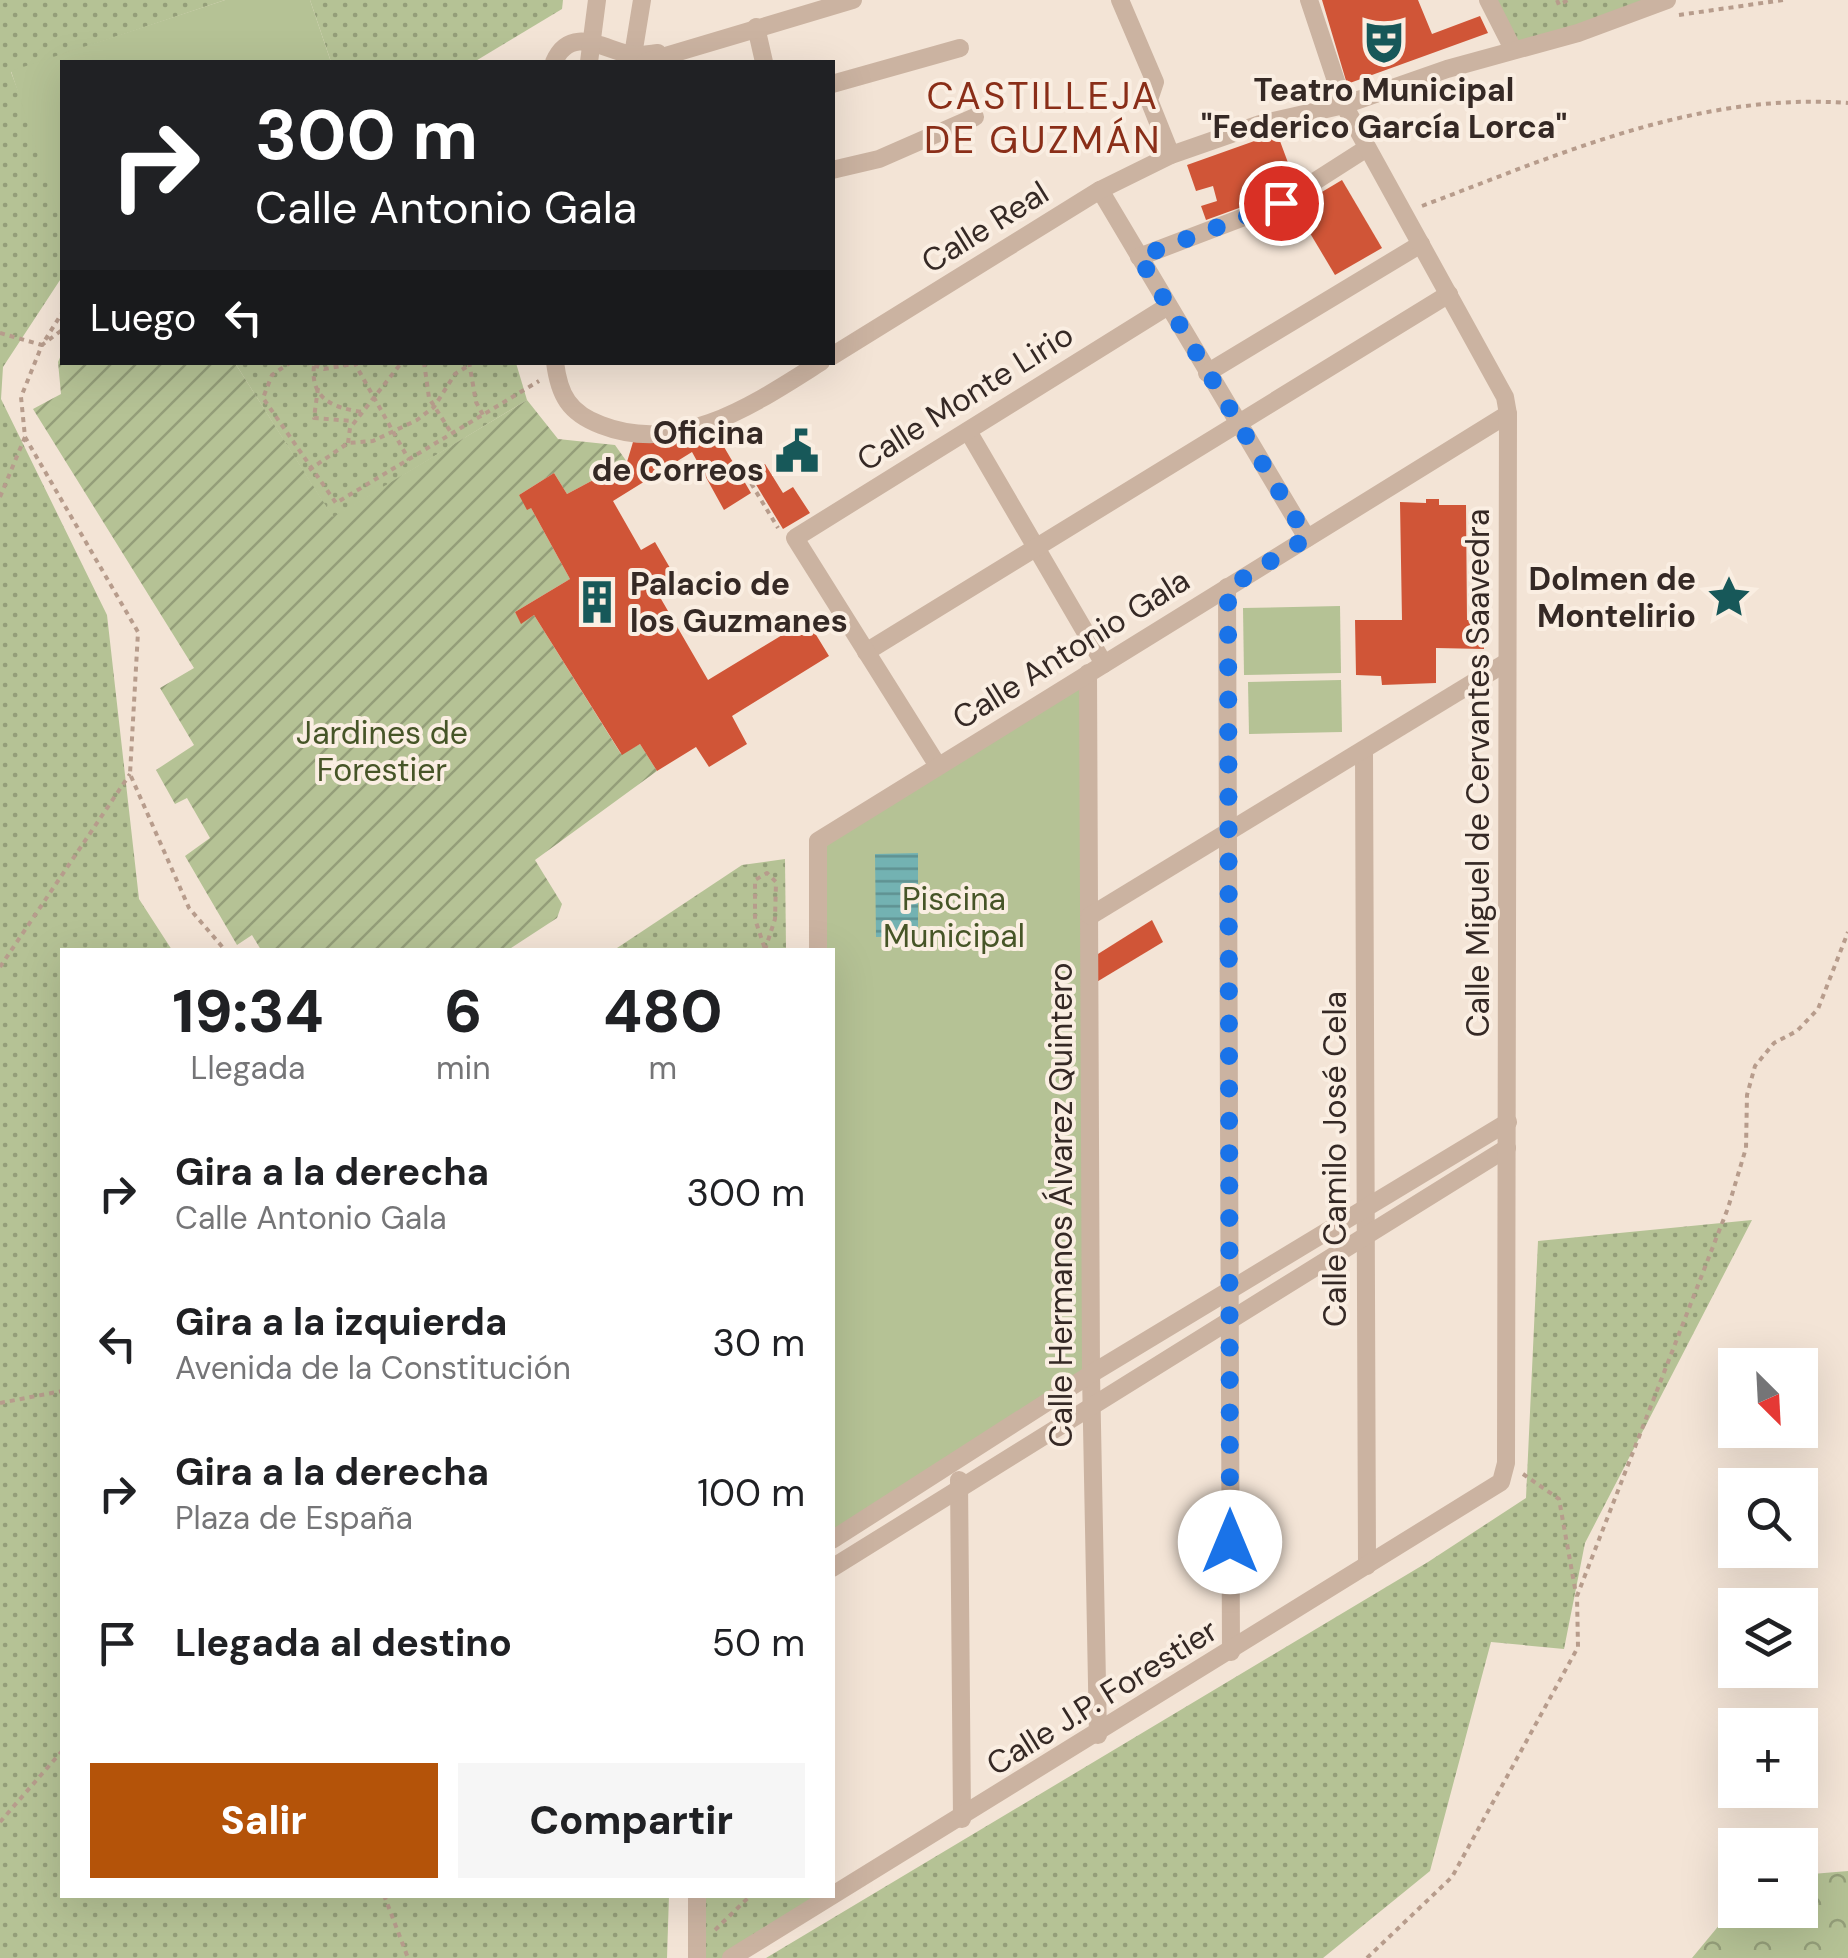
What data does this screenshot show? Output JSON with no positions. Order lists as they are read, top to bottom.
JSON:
{
  "streets": {
    "street": [
      "Calle Real",
      "Calle Monte Lirio",
      "Calle Antonio Gala",
      "Calle Miguel de Cervantes Saavedra",
      "Calle Camilo José Cela",
      "Calle Hermanos Álvarez Quintero",
      "Calle J.P. Forestier"
    ]
  },
  "crossings": [
    ["Calle Real", "Calle Miguel de Cervantes Saavedra"],
    ["Calle Antonio Gala", "Calle Miguel de Cervantes Saavedra"],
    ["Calle Antonio Gala", "Calle Hermanos Álvarez Quintero"],
    ["Calle Miguel de Cervantes Saavedra", "Calle J.P. Forestier"],
    ["Calle Camilo José Cela", "Calle J.P. Forestier"],
    ["Calle Hermanos Álvarez Quintero", "Calle J.P. Forestier"]
  ],
  "districts": ["CASTILLEJA DE GUZMÁN"],
  "parks": ["Jardines de Forestier", "Piscina Municipal"],
  "places": {
    "theatre": ["Teatro Municipal \"Federico García Lorca\""],
    "public building": ["Oficina de Correos"],
    "place": ["Dolmen de Montelirio"],
    "building": ["Palacio de los Guzmanes"]
  },
  "north": "bottom right",
  "page": {
    "turn": ["300 m", "Calle Antonio Gala"],
    "then": "Luego",
    "eta": [
      "19:34",
      "Llegada",
      "6",
      "min",
      "480",
      "m"
    ],
    "list": [
      {
        "name": "Gira a la derecha",
        "note": "Calle Antonio Gala",
        "value": "300 m"
      },
      {
        "name": "Gira a la izquierda",
        "note": "Avenida de la Constitución",
        "value": "30 m"
      },
      {
        "name": "Gira a la derecha",
        "note": "Plaza de España",
        "value": "100 m"
      },
      {
        "name": "Llegada al destino",
        "value": "50 m"
      }
    ],
    "map_buttons": ["+", "−"],
    "buttons": ["Salir", "Compartir"]
  }
}
